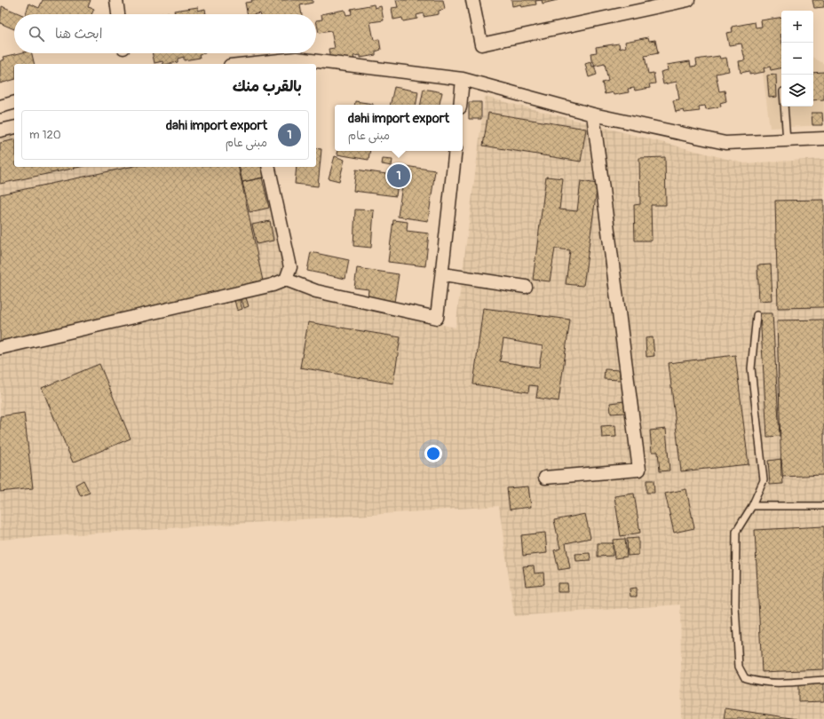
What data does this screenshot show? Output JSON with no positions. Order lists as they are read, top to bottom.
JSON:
{
  "page": {
    "map_buttons": ["+", "−"],
    "search": "ابحث هنا",
    "heading": "بالقرب منك",
    "popup": ["dahi import export", "مبنى عام"],
    "list": [
      {
        "mark": "1",
        "name": "dahi import export",
        "note": "مبنى عام",
        "value": "120 m"
      }
    ],
    "pins": "1"
  }
}
